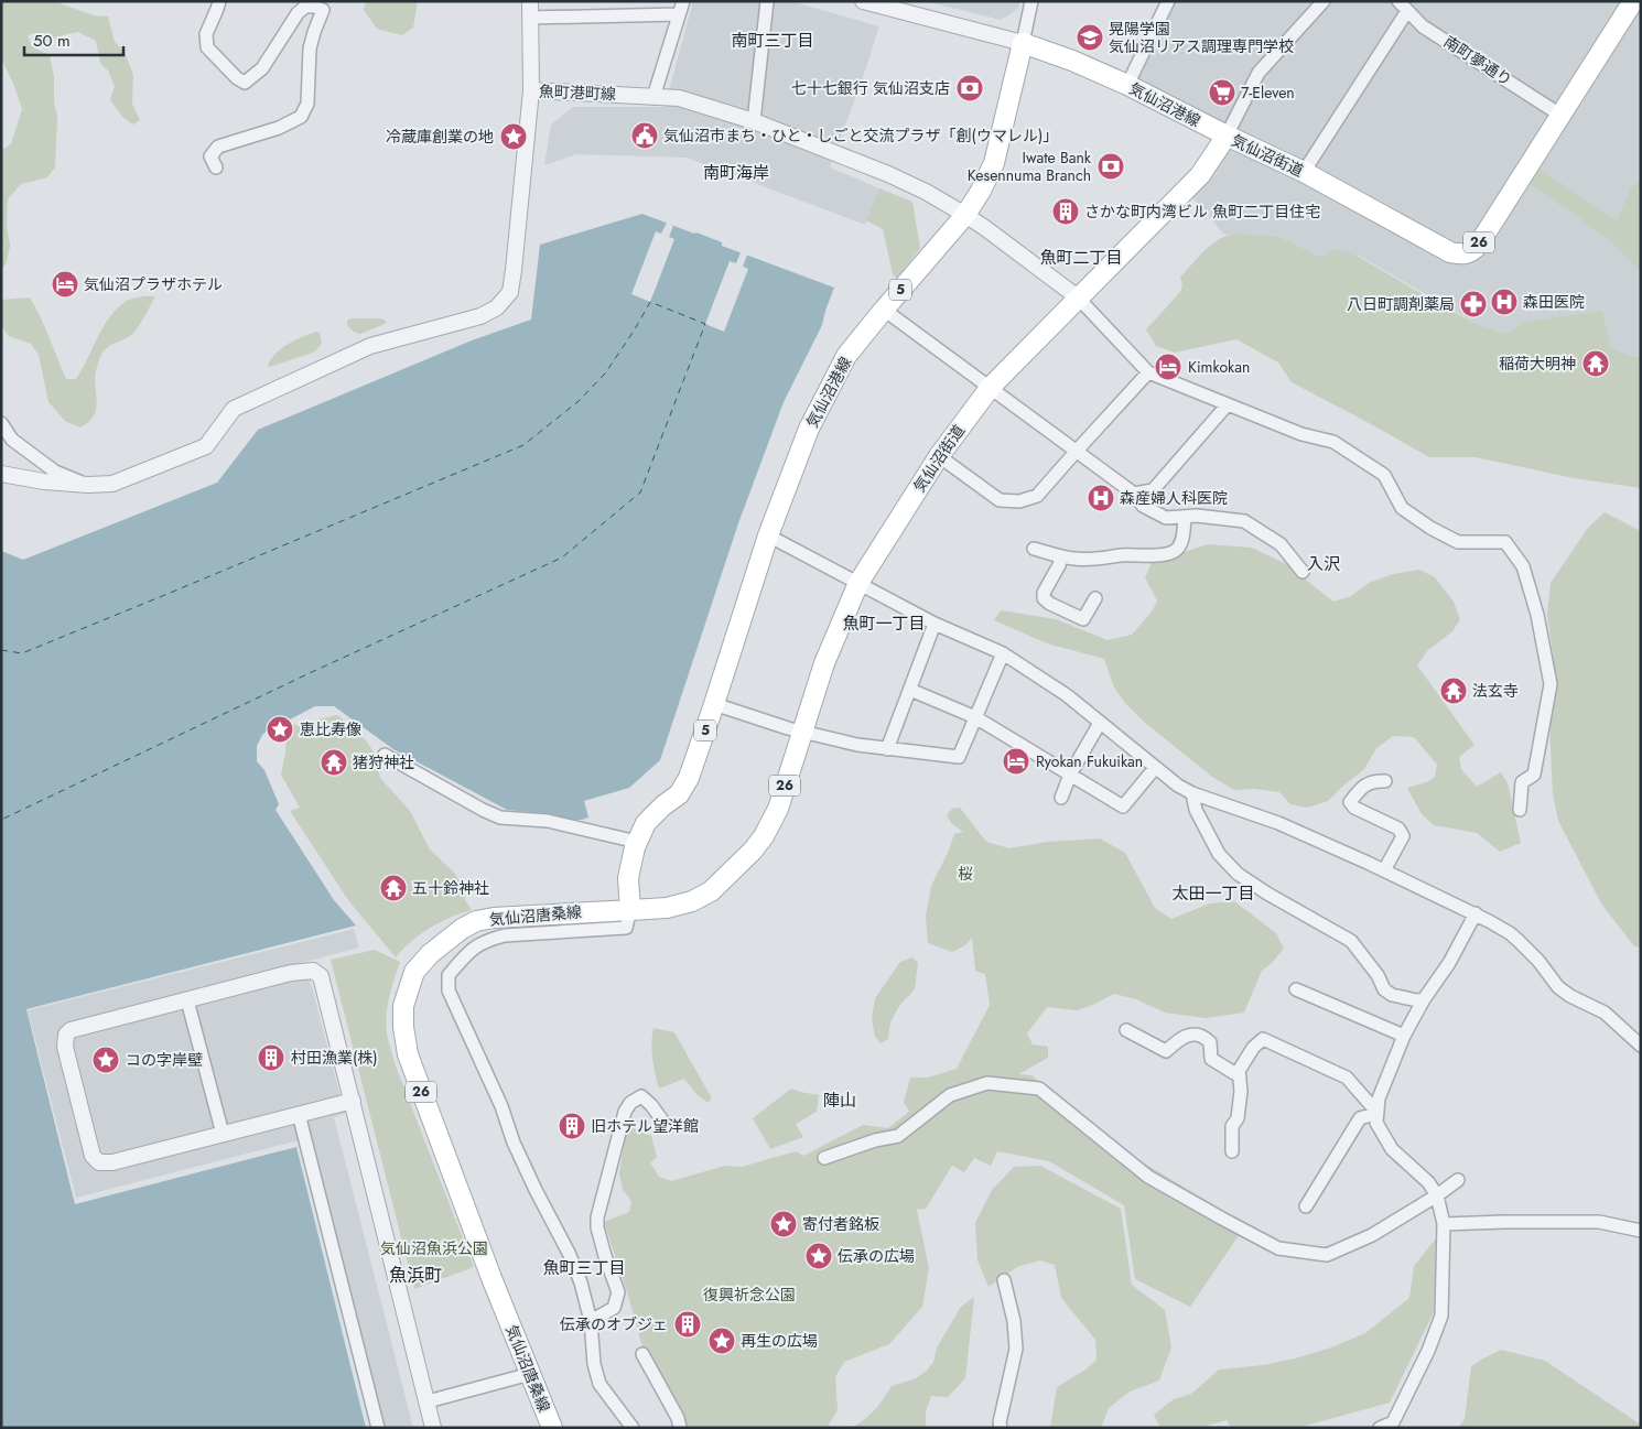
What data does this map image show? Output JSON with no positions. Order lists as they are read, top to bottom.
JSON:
{
  "streets": {
    "main road": [
      "気仙沼港線",
      "気仙沼街道",
      "26",
      "5",
      "気仙沼唐桑線"
    ],
    "street": ["南町夢通り", "魚町港町線"]
  },
  "crossings": [
    ["南町夢通り", "気仙沼街道"],
    ["魚町港町線", "気仙沼港線"],
    ["魚町港町線", "気仙沼街道"],
    ["気仙沼港線", "気仙沼街道"],
    ["気仙沼港線", "気仙沼唐桑線"],
    ["気仙沼街道", "気仙沼唐桑線"]
  ],
  "districts": [
    "南町三丁目",
    "南町海岸",
    "魚町二丁目",
    "入沢",
    "魚町一丁目",
    "太田一丁目",
    "陣山",
    "魚町三丁目",
    "魚浜町"
  ],
  "parks": ["桜", "気仙沼魚浜公園", "復興祈念公園"],
  "places": {
    "school or university": ["晃陽学園 気仙沼リアス調理専門学校"],
    "bank": ["七十七銀行 気仙沼支店", "Iwate Bank Kesennuma Branch"],
    "supermarket": ["7-Eleven"],
    "public building": ["気仙沼市まち・ひと・しごと交流プラザ「創(ウマレル)」"],
    "place": [
      "冷蔵庫創業の地",
      "恵比寿像",
      "コの字岸壁",
      "寄付者銘板",
      "伝承の広場",
      "再生の広場"
    ],
    "building": [
      "さかな町内湾ビル 魚町二丁目住宅",
      "村田漁業(株)",
      "旧ホテル望洋館",
      "伝承のオブジェ"
    ],
    "hotel": ["気仙沼プラザホテル", "Kimkokan", "Ryokan Fukuikan"],
    "hospital": ["森田医院", "森産婦人科医院"],
    "pharmacy": ["八日町調剤薬局"],
    "temple": [
      "稲荷大明神",
      "法玄寺",
      "猪狩神社",
      "五十鈴神社"
    ]
  },
  "scale_bar": "50 m"
}
